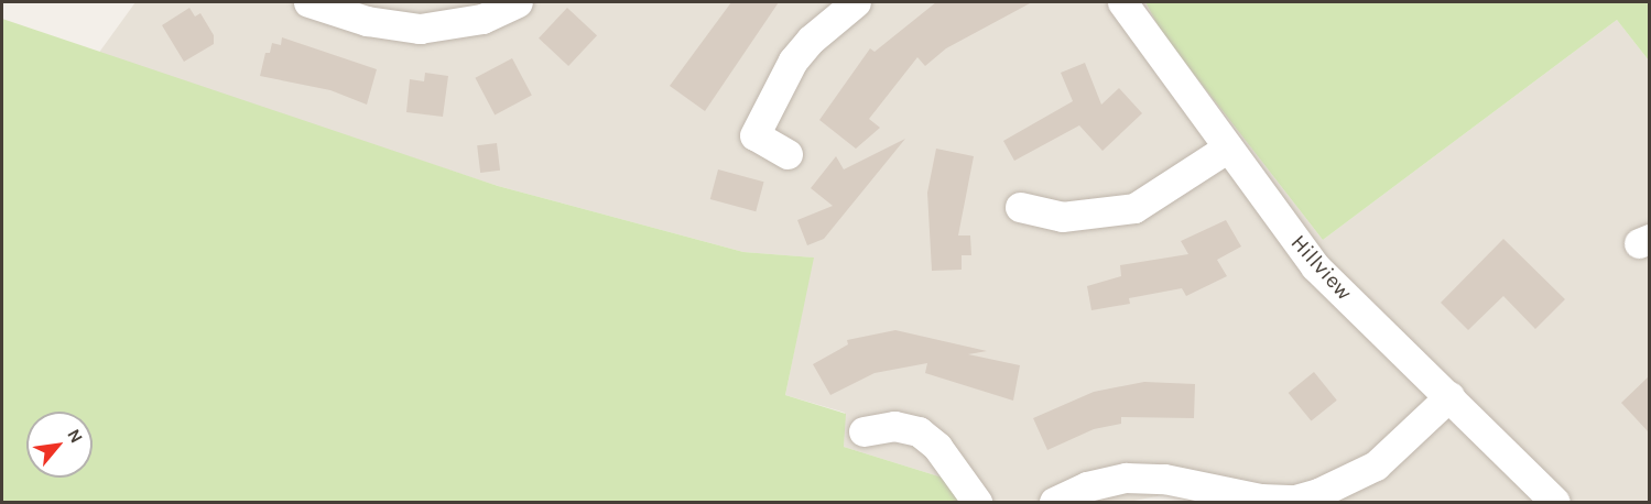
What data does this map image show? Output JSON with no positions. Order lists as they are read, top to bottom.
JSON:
{
  "streets": {
    "street": ["Hillview"]
  },
  "north": "top right"
}
